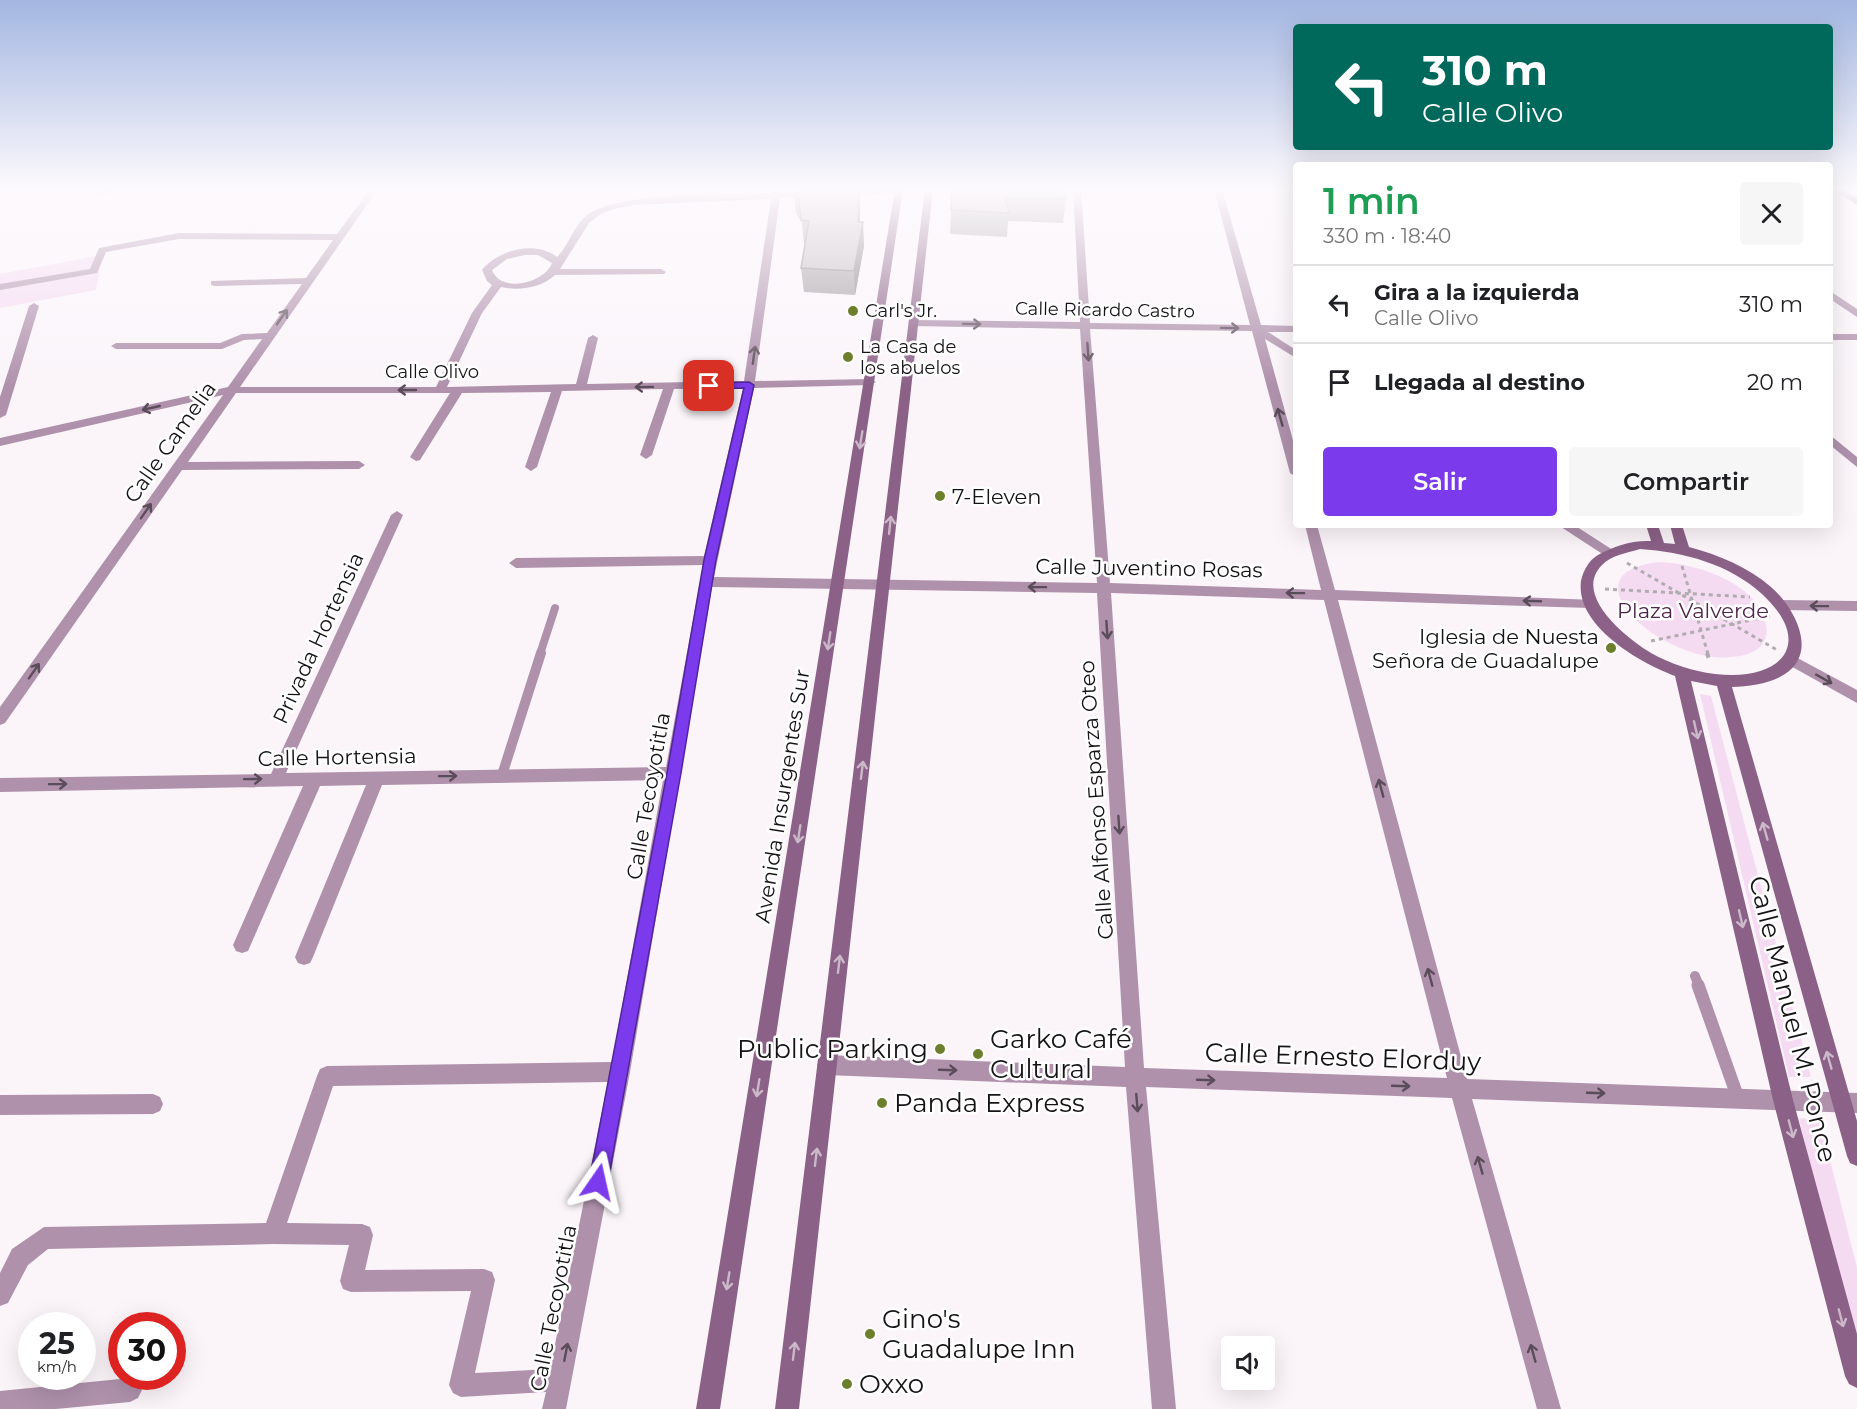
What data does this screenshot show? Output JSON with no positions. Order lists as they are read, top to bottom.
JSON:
{
  "streets": {
    "main road": ["Avenida Insurgentes Sur", "Calle Manuel M. Ponce"],
    "street": [
      "Calle Ricardo Castro",
      "Calle Olivo",
      "Calle Camelia",
      "Calle Juventino Rosas",
      "Privada Hortensia",
      "Calle Hortensia",
      "Calle Tecoyotitla",
      "Calle Alfonso Esparza Oteo",
      "Calle Ernesto Elorduy"
    ]
  },
  "crossings": [
    ["Calle Ricardo Castro", "Calle Alfonso Esparza Oteo"],
    ["Calle Olivo", "Calle Camelia"],
    ["Calle Olivo", "Calle Tecoyotitla"],
    ["Calle Olivo", "Avenida Insurgentes Sur"],
    ["Calle Juventino Rosas", "Calle Tecoyotitla"],
    ["Calle Juventino Rosas", "Avenida Insurgentes Sur"],
    ["Calle Juventino Rosas", "Calle Alfonso Esparza Oteo"],
    ["Privada Hortensia", "Calle Hortensia"],
    ["Calle Hortensia", "Calle Tecoyotitla"],
    ["Calle Alfonso Esparza Oteo", "Calle Ernesto Elorduy"],
    ["Calle Manuel M. Ponce", "Calle Ernesto Elorduy"]
  ],
  "one_way": [
    "Calle Ricardo Castro",
    "Calle Camelia",
    "Calle Juventino Rosas",
    "Calle Hortensia",
    "Calle Tecoyotitla",
    "Calle Alfonso Esparza Oteo",
    "Calle Ernesto Elorduy"
  ],
  "parks": ["Plaza Valverde"],
  "places": [
    "Carl's Jr.",
    "La Casa de los abuelos",
    "7-Eleven",
    "Iglesia de Nuesta Señora de Guadalupe",
    "Public Parking",
    "Garko Café Cultural",
    "Panda Express",
    "Gino's Guadalupe Inn",
    "Oxxo"
  ],
  "page": {
    "turn": ["310 m", "Calle Olivo"],
    "heading": ["1 min", "330 m · 18:40"],
    "list": [
      {
        "name": "Gira a la izquierda",
        "note": "Calle Olivo",
        "value": "310 m"
      },
      {
        "name": "Llegada al destino",
        "value": "20 m"
      }
    ],
    "buttons": ["Salir", "Compartir"],
    "speed": "25 km/h",
    "limit": "30"
  }
}
